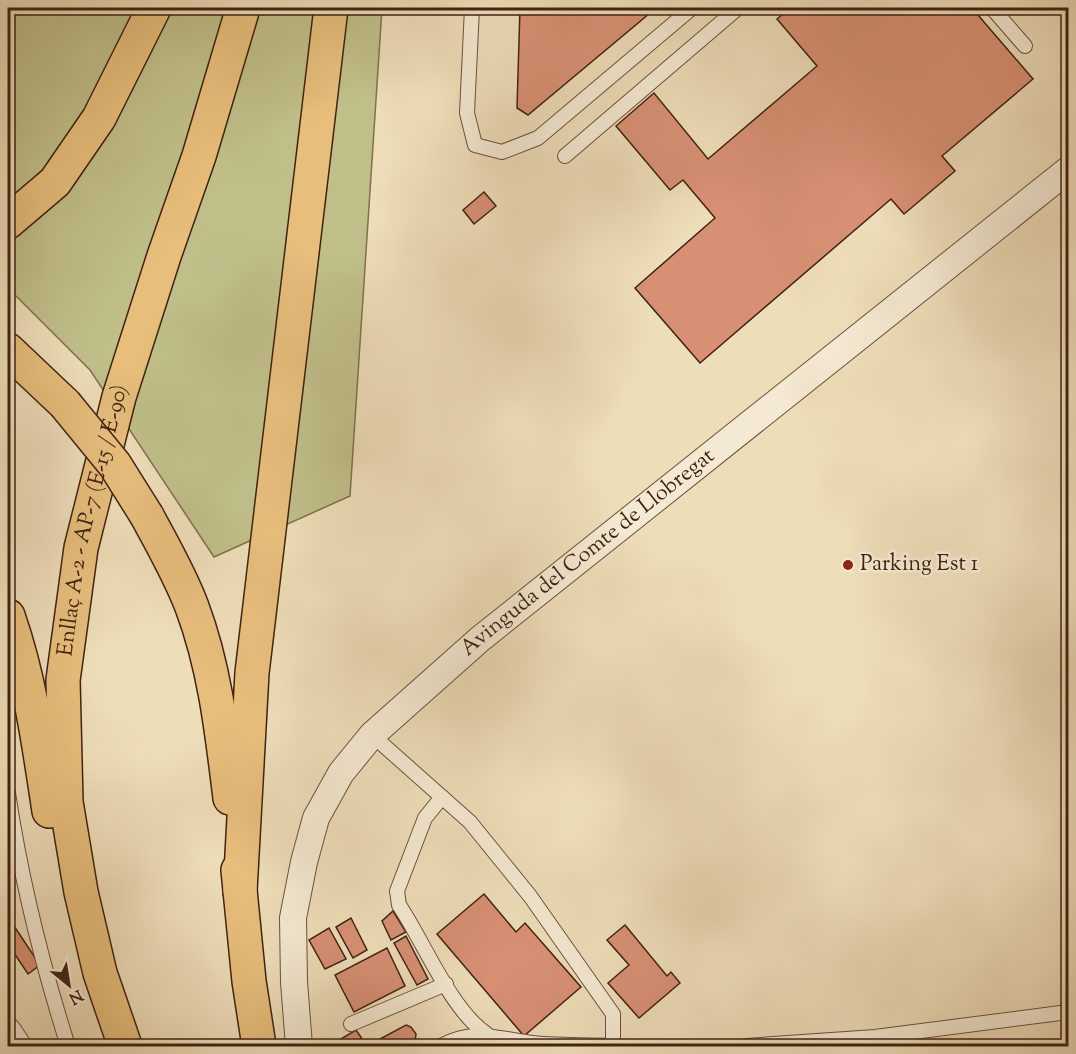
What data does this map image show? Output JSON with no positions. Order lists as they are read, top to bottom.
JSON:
{
  "streets": {
    "highway": ["Enllaç A-2 - AP-7 (E-15 / E-90)"],
    "street": ["Avinguda del Comte de Llobregat"]
  },
  "places": ["Parking Est 1"],
  "north": "bottom right"
}
